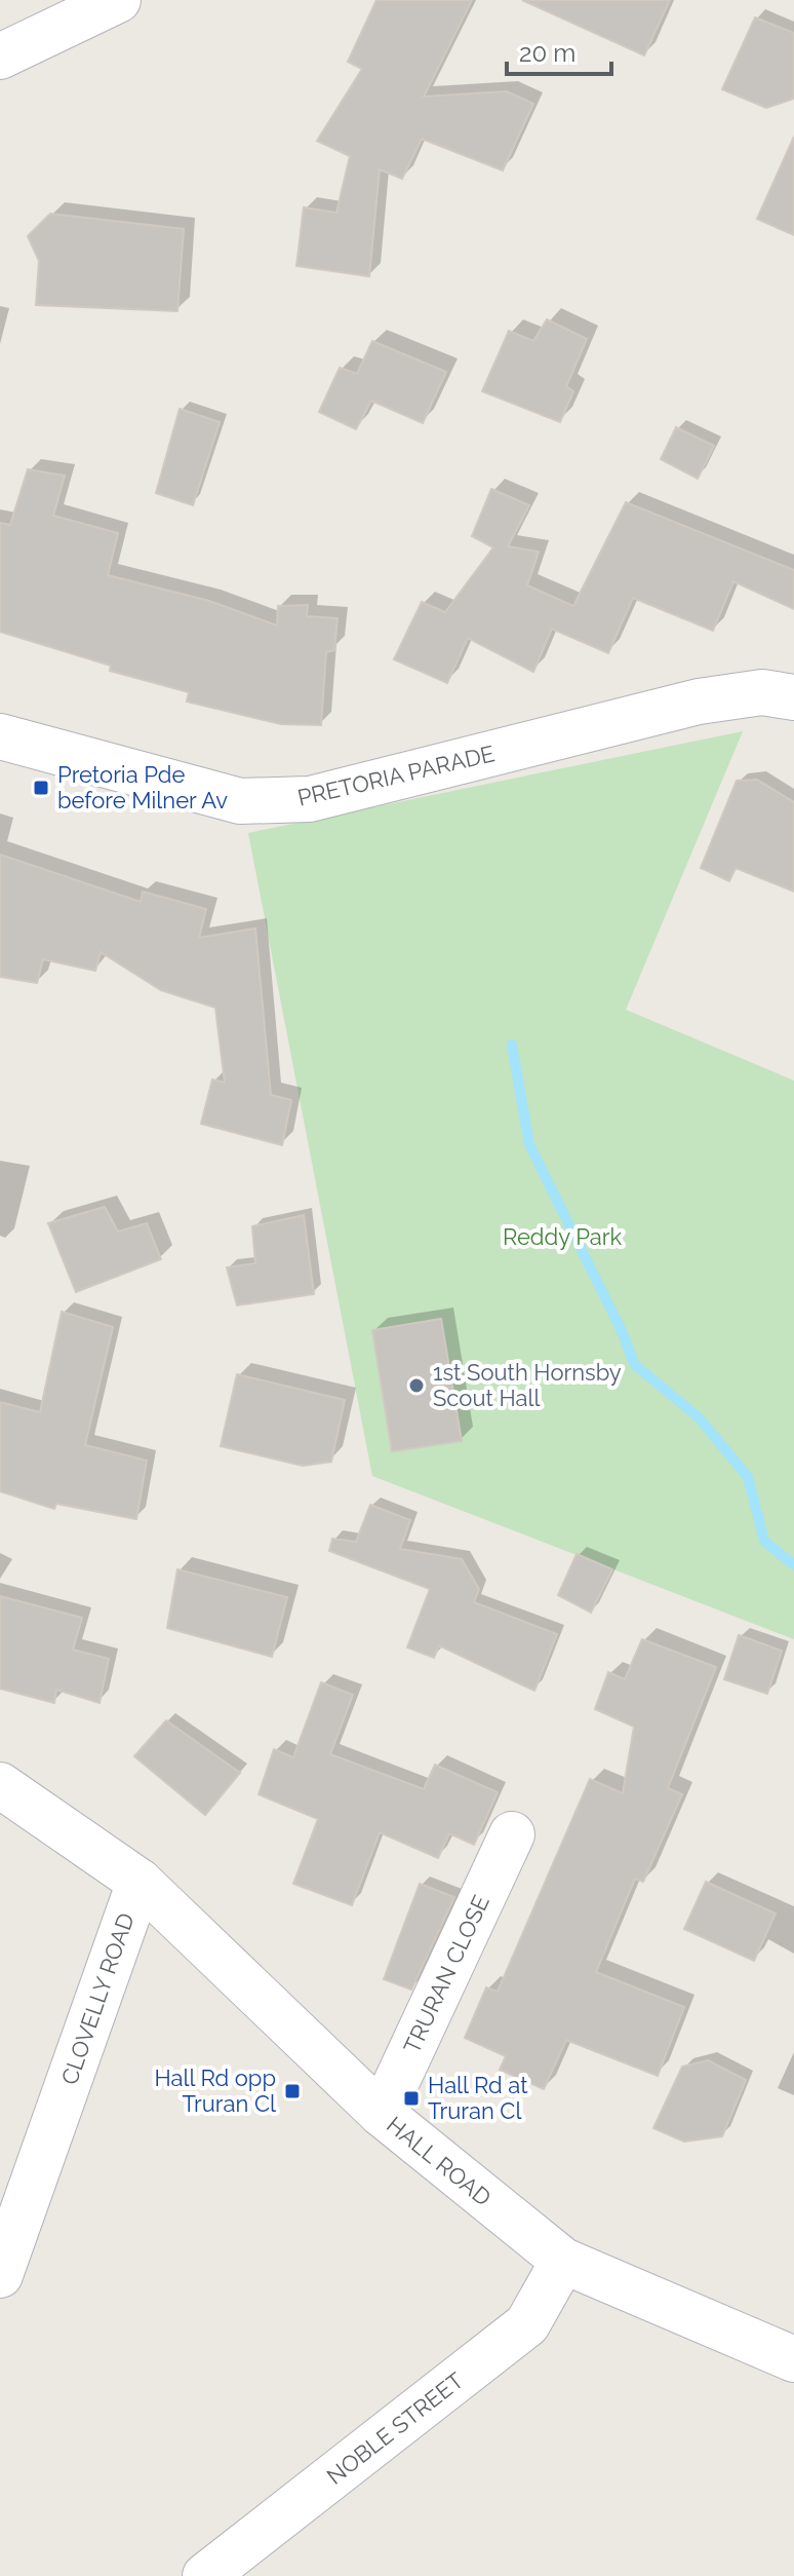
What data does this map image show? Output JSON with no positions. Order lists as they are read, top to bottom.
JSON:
{
  "streets": {
    "street": [
      "PRETORIA PARADE",
      "TRURAN CLOSE",
      "CLOVELLY ROAD",
      "HALL ROAD",
      "NOBLE STREET"
    ]
  },
  "crossings": [
    ["TRURAN CLOSE", "HALL ROAD"],
    ["CLOVELLY ROAD", "HALL ROAD"],
    ["HALL ROAD", "NOBLE STREET"]
  ],
  "parks": ["Reddy Park"],
  "places": {
    "transit": ["Pretoria Pde before Milner Av", "Hall Rd opp Truran Cl", "Hall Rd at Truran Cl"],
    "other": ["1st South Hornsby Scout Hall"]
  },
  "scale_bar": "20 m"
}
